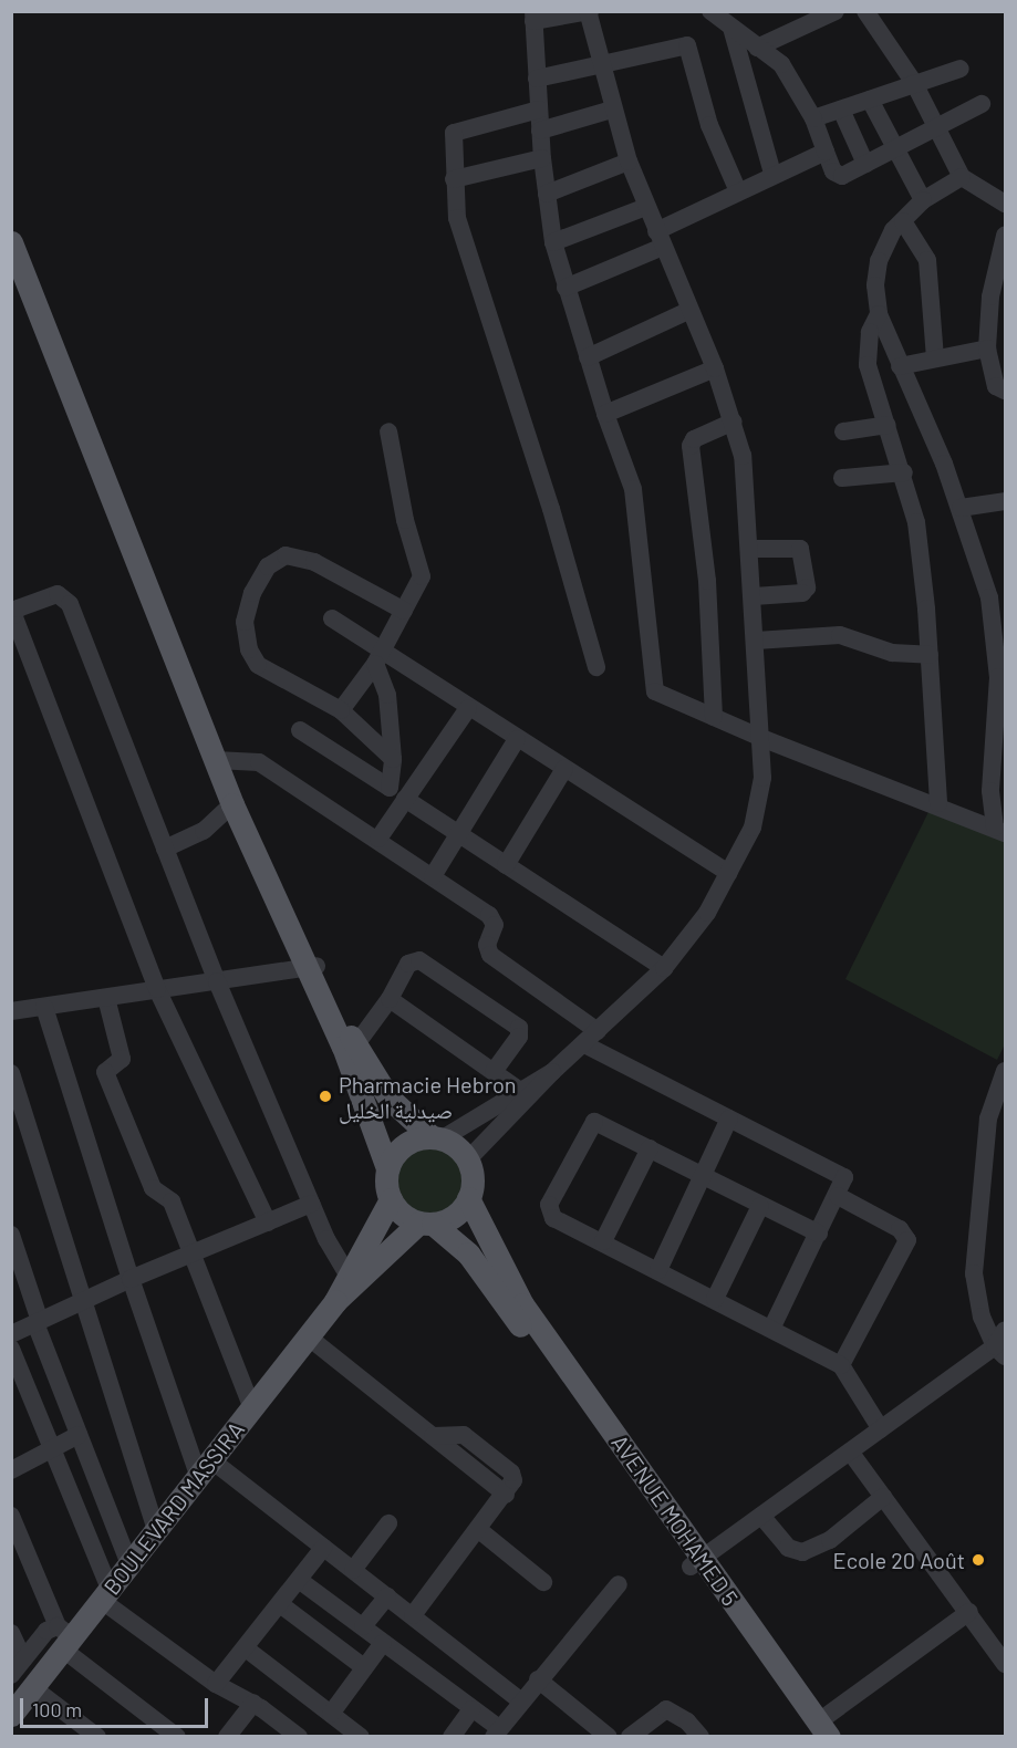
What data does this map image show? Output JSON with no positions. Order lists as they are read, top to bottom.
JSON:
{
  "streets": {
    "main road": ["BOULEVARD MASSIRA", "AVENUE MOHAMED 5"]
  },
  "places": ["Pharmacie Hebron صيدلية الخليل", "Ecole 20 Août"],
  "scale_bar": "100 m"
}
